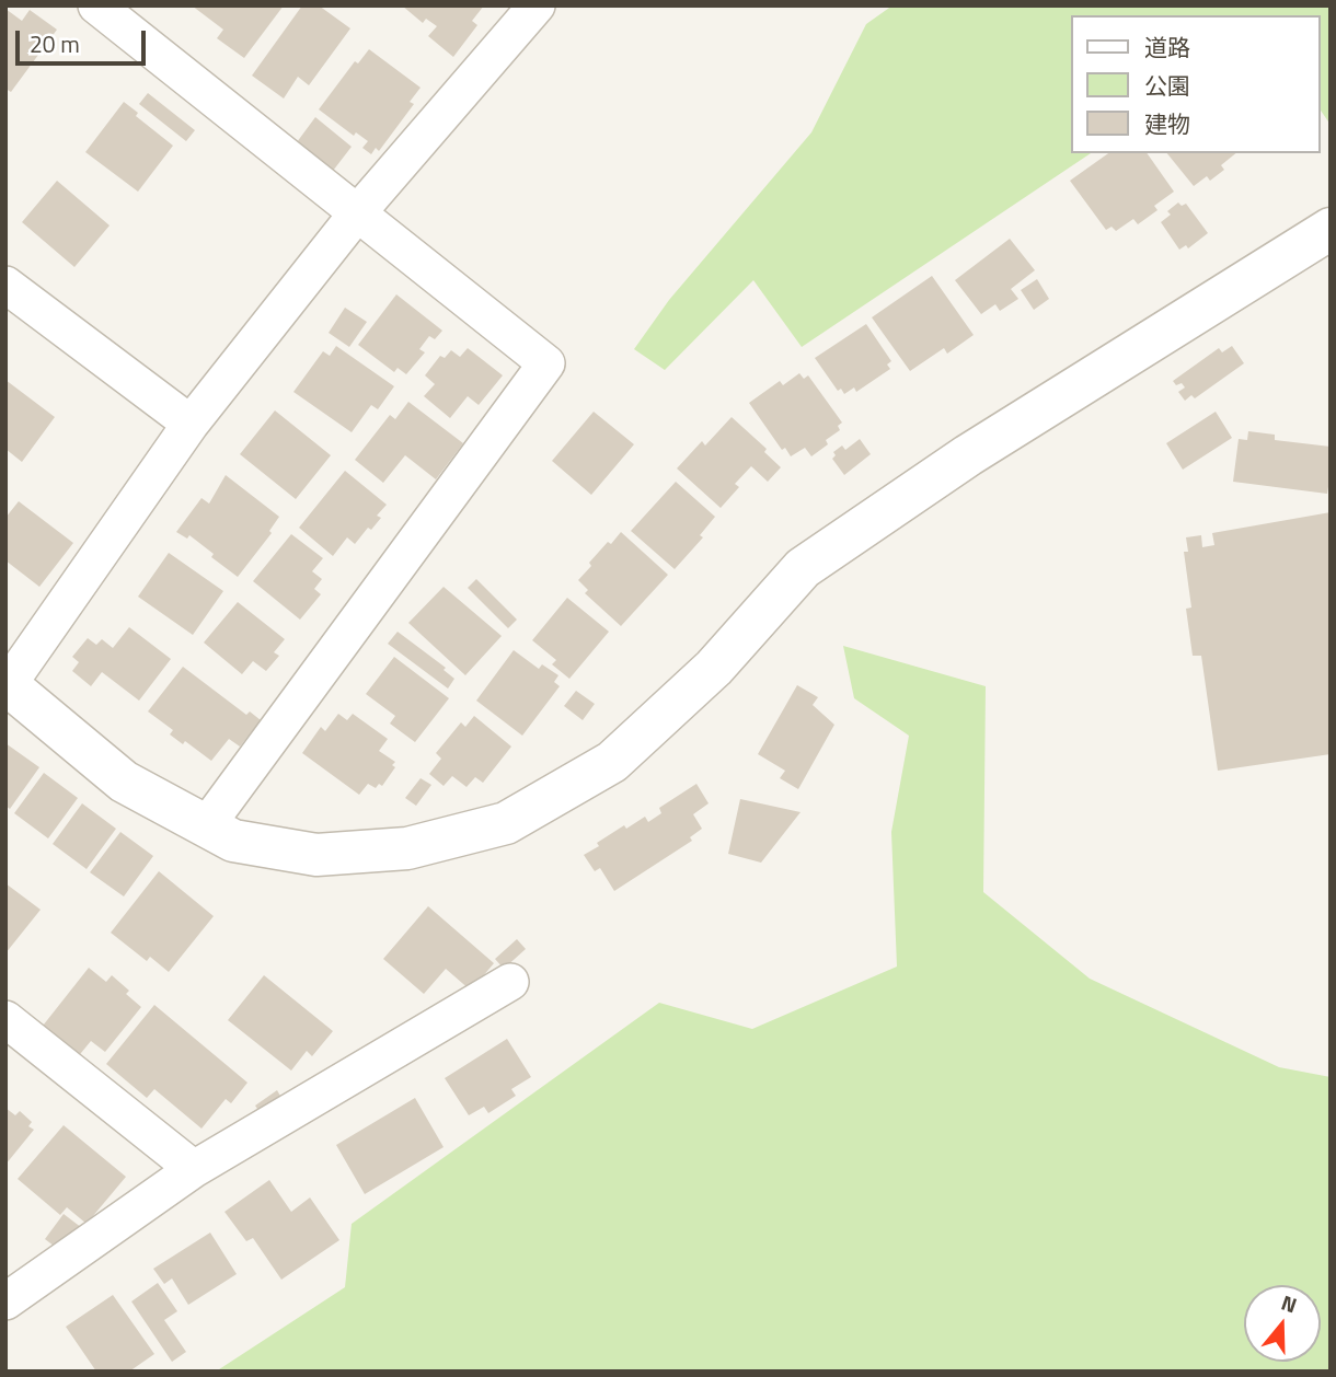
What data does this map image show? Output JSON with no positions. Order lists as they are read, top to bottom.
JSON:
{
  "legend": ["道路", "公園", "建物"],
  "scale_bar": "20 m",
  "north": "top"
}
